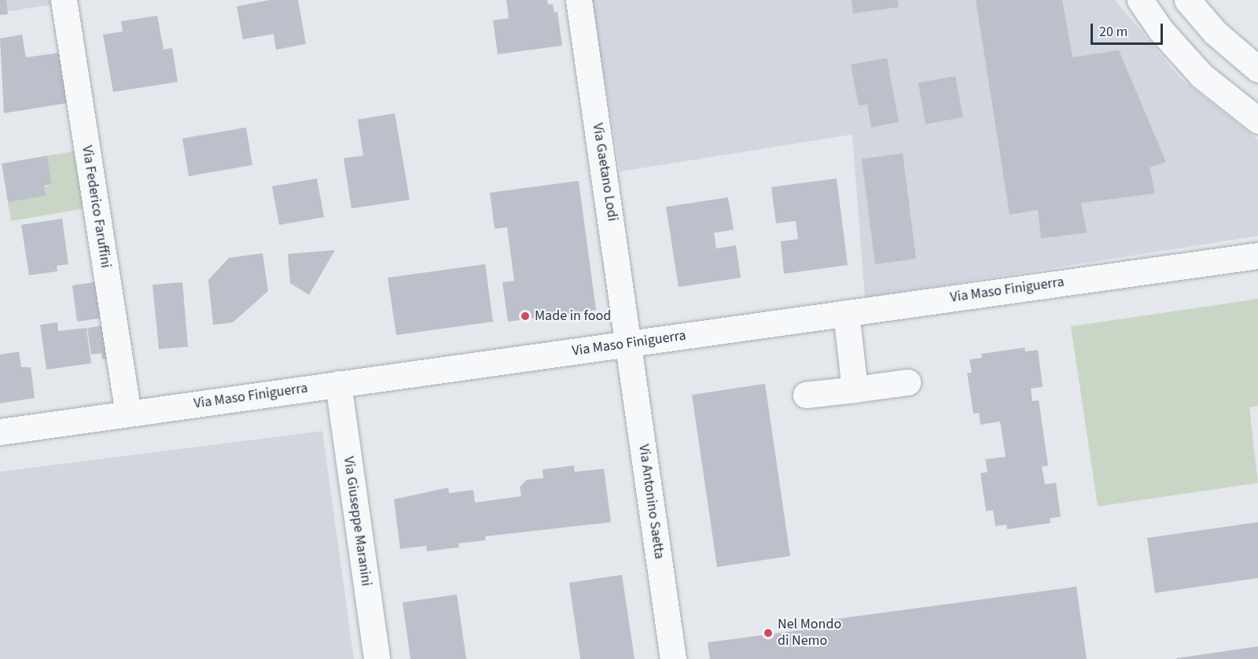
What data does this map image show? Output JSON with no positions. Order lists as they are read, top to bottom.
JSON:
{
  "streets": {
    "street": [
      "Via Gaetano Lodi",
      "Via Federico Faruffini",
      "Via Maso Finiguerra",
      "Via Antonino Saetta",
      "Via Giuseppe Maranini"
    ]
  },
  "crossings": [
    ["Via Gaetano Lodi", "Via Maso Finiguerra"],
    ["Via Gaetano Lodi", "Via Antonino Saetta"],
    ["Via Federico Faruffini", "Via Maso Finiguerra"],
    ["Via Maso Finiguerra", "Via Antonino Saetta"],
    ["Via Maso Finiguerra", "Via Giuseppe Maranini"]
  ],
  "places": ["Made in food", "Nel Mondo di Nemo"],
  "scale_bar": "20 m"
}
